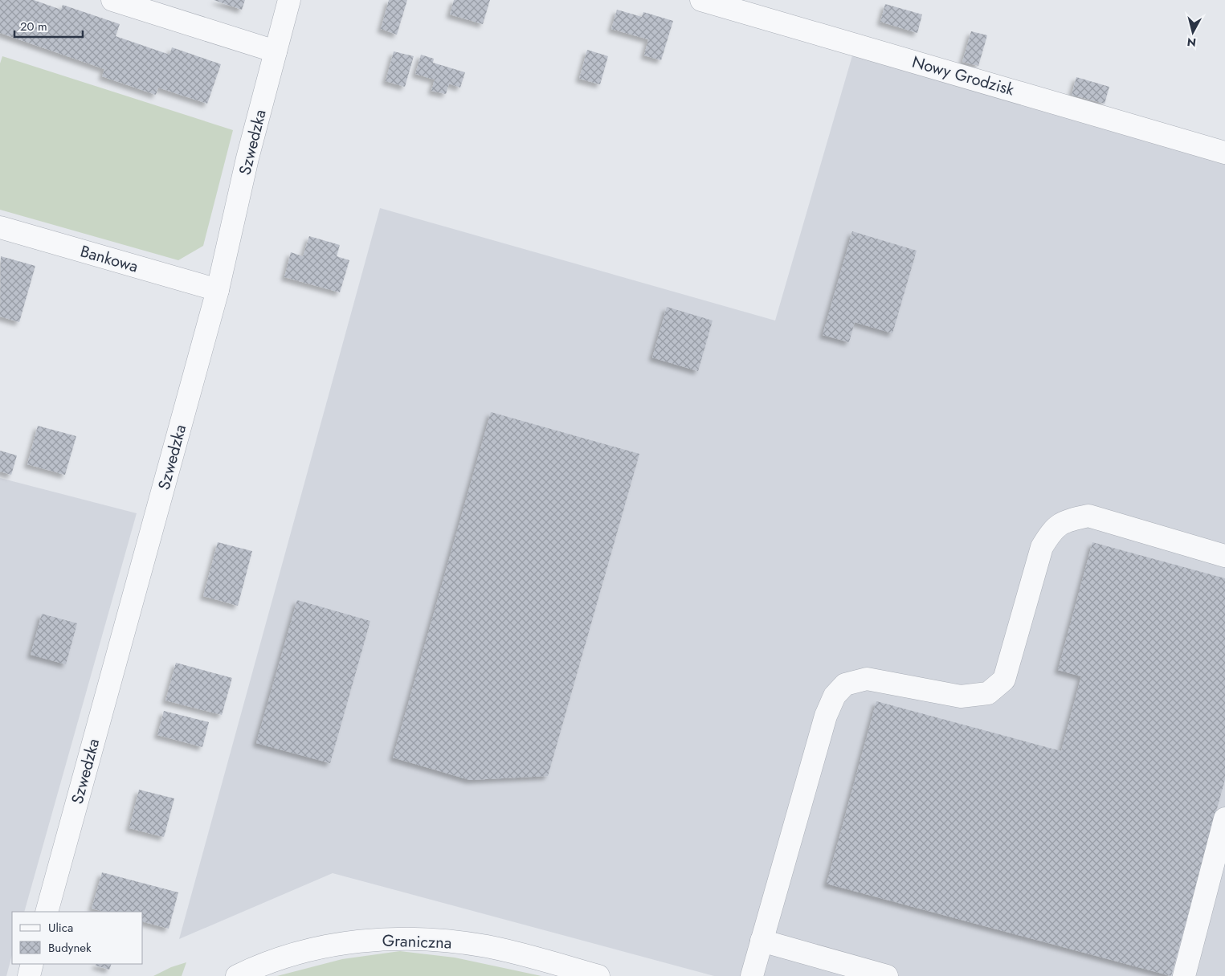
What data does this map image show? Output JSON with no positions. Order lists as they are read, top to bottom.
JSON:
{
  "streets": {
    "street": [
      "Nowy Grodzisk",
      "Szwedzka",
      "Bankowa",
      "Graniczna"
    ]
  },
  "crossings": [
    ["Szwedzka", "Bankowa"]
  ],
  "legend": ["Ulica", "Budynek"],
  "scale_bar": "20 m",
  "north": "bottom"
}
